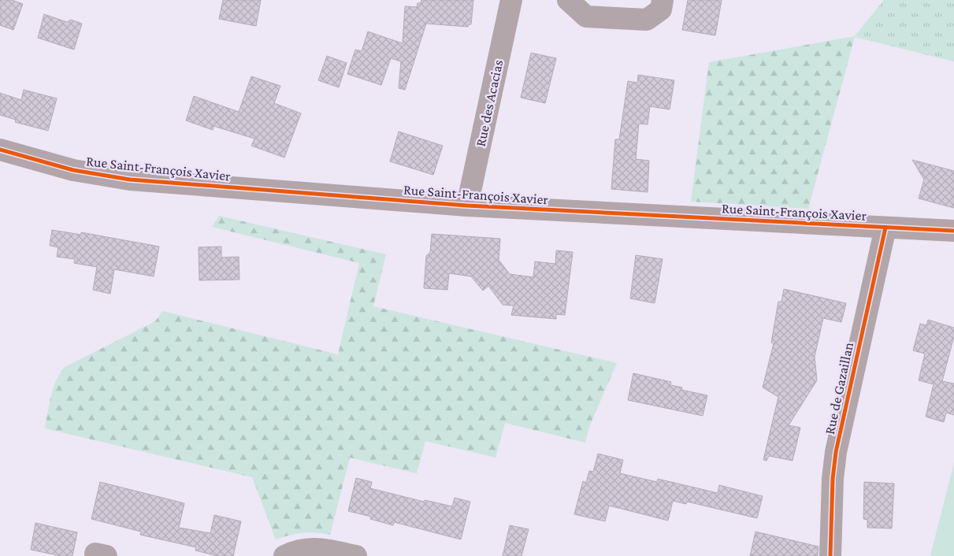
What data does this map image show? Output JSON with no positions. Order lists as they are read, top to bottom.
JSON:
{
  "streets": {
    "street": ["Rue des Acacias", "Rue Saint-François Xavier", "Rue de Gazaillan"]
  },
  "crossings": [
    ["Rue des Acacias", "Rue Saint-François Xavier"],
    ["Rue Saint-François Xavier", "Rue de Gazaillan"]
  ]
}
